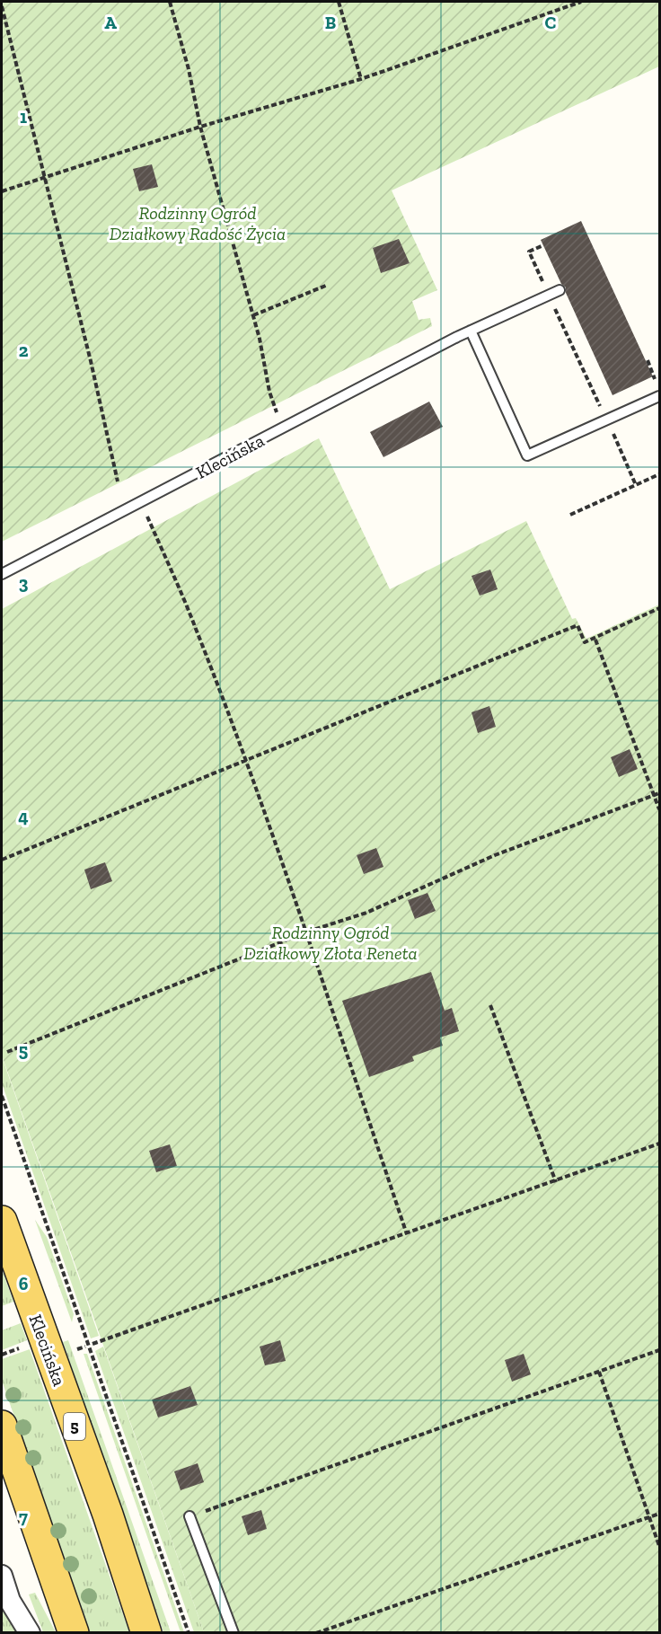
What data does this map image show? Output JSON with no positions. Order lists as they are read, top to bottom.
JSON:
{
  "streets": {
    "main road": ["Klecińska", "5"]
  },
  "parks": ["Rodzinny Ogród Działkowy Radość Życia", "Rodzinny Ogród Działkowy Złota Reneta"],
  "grid": {
    "columns": ["A", "B", "C"],
    "rows": [
      "1",
      "2",
      "3",
      "4",
      "5",
      "6",
      "7"
    ]
  }
}
